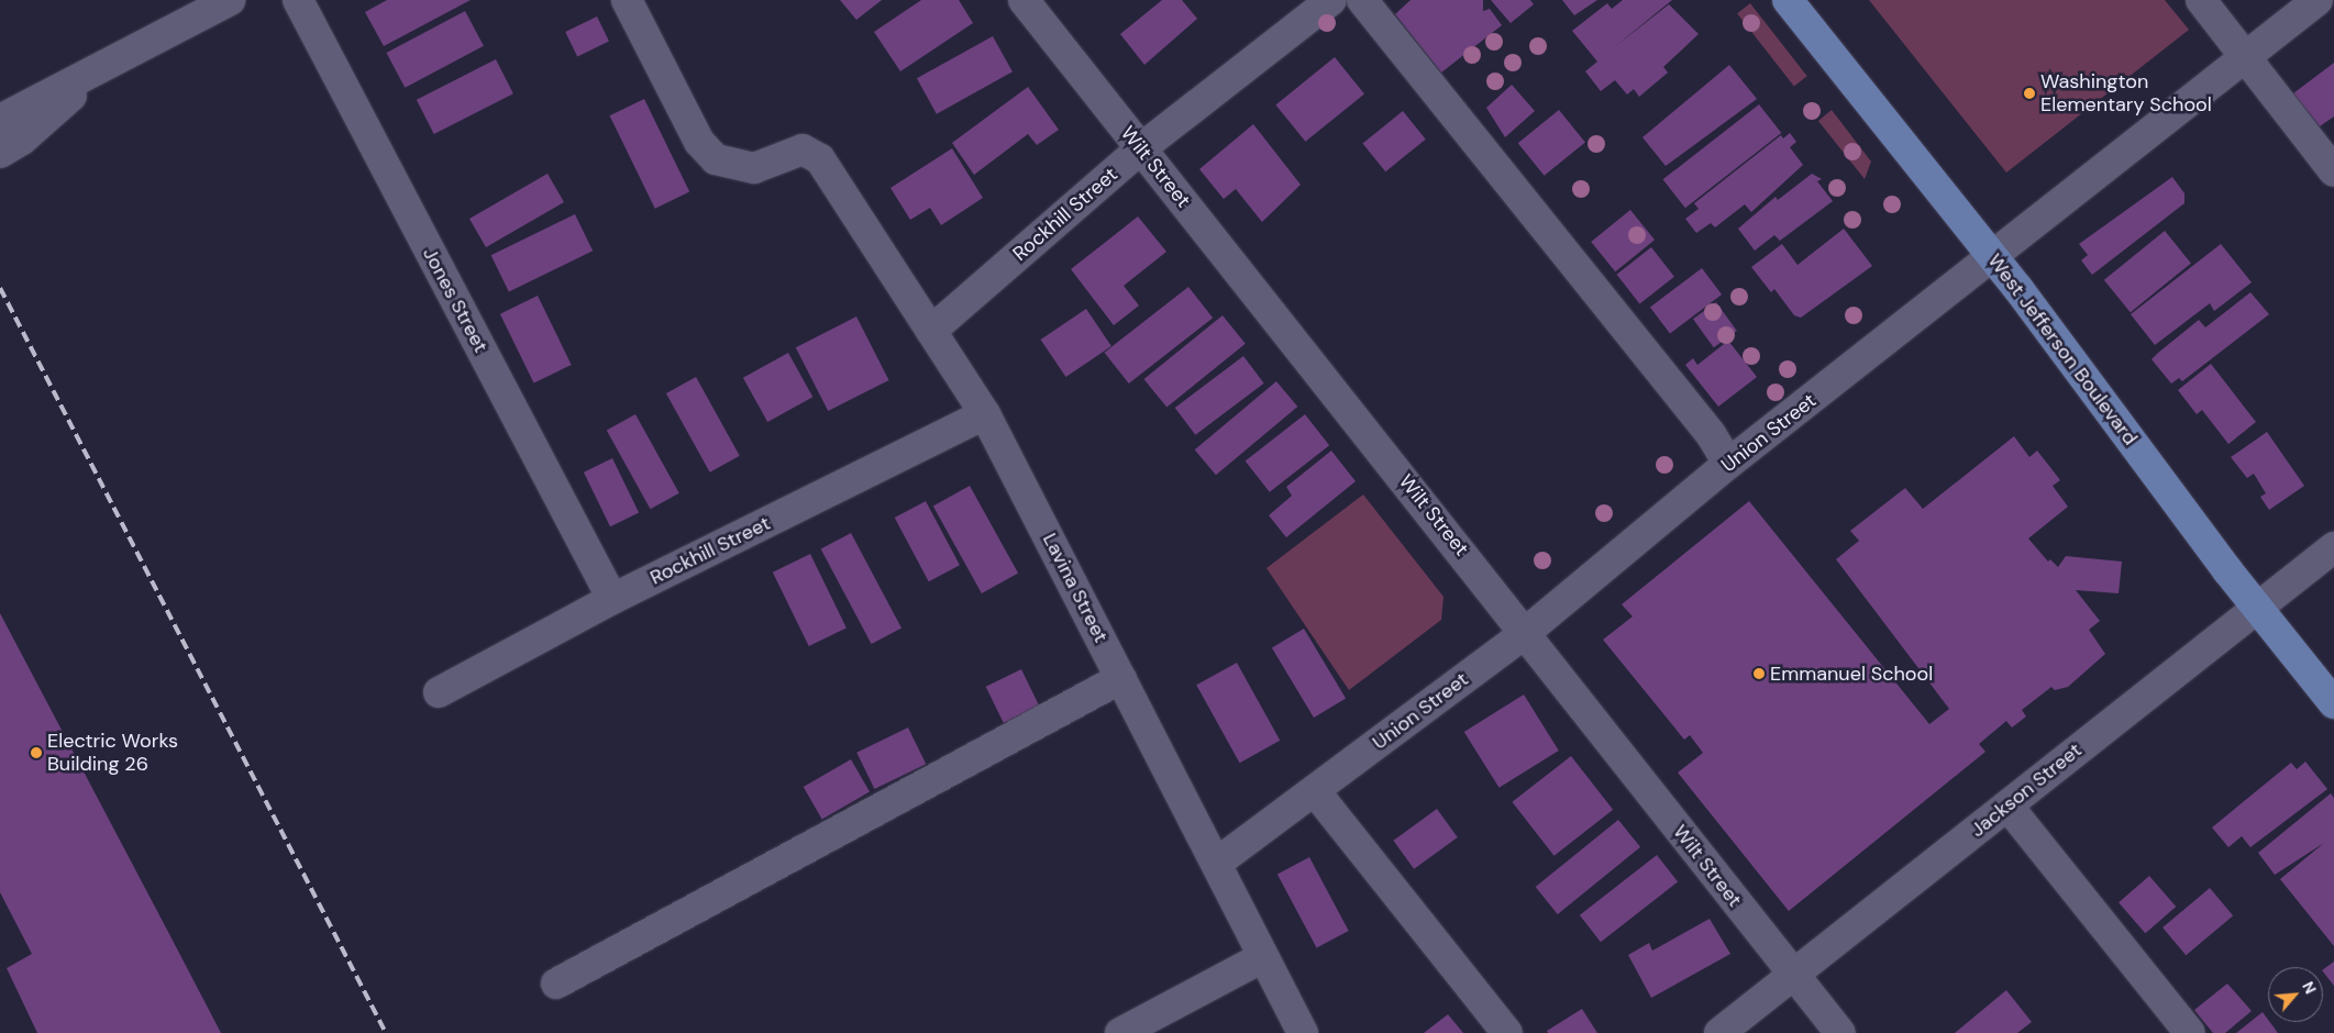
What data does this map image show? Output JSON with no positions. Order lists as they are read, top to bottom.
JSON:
{
  "streets": {
    "main road": ["West Jefferson Boulevard"],
    "street": [
      "Wilt Street",
      "Rockhill Street",
      "Jones Street",
      "Union Street",
      "Lavina Street",
      "Jackson Street"
    ]
  },
  "crossings": [
    ["Wilt Street", "Rockhill Street"],
    ["Wilt Street", "Union Street"],
    ["Wilt Street", "Jackson Street"],
    ["Rockhill Street", "Jones Street"],
    ["Rockhill Street", "Lavina Street"],
    ["West Jefferson Boulevard", "Union Street"],
    ["West Jefferson Boulevard", "Jackson Street"],
    ["Union Street", "Lavina Street"]
  ],
  "places": ["Washington Elementary School", "Emmanuel School", "Electric Works Building 26"],
  "north": "top right"
}
